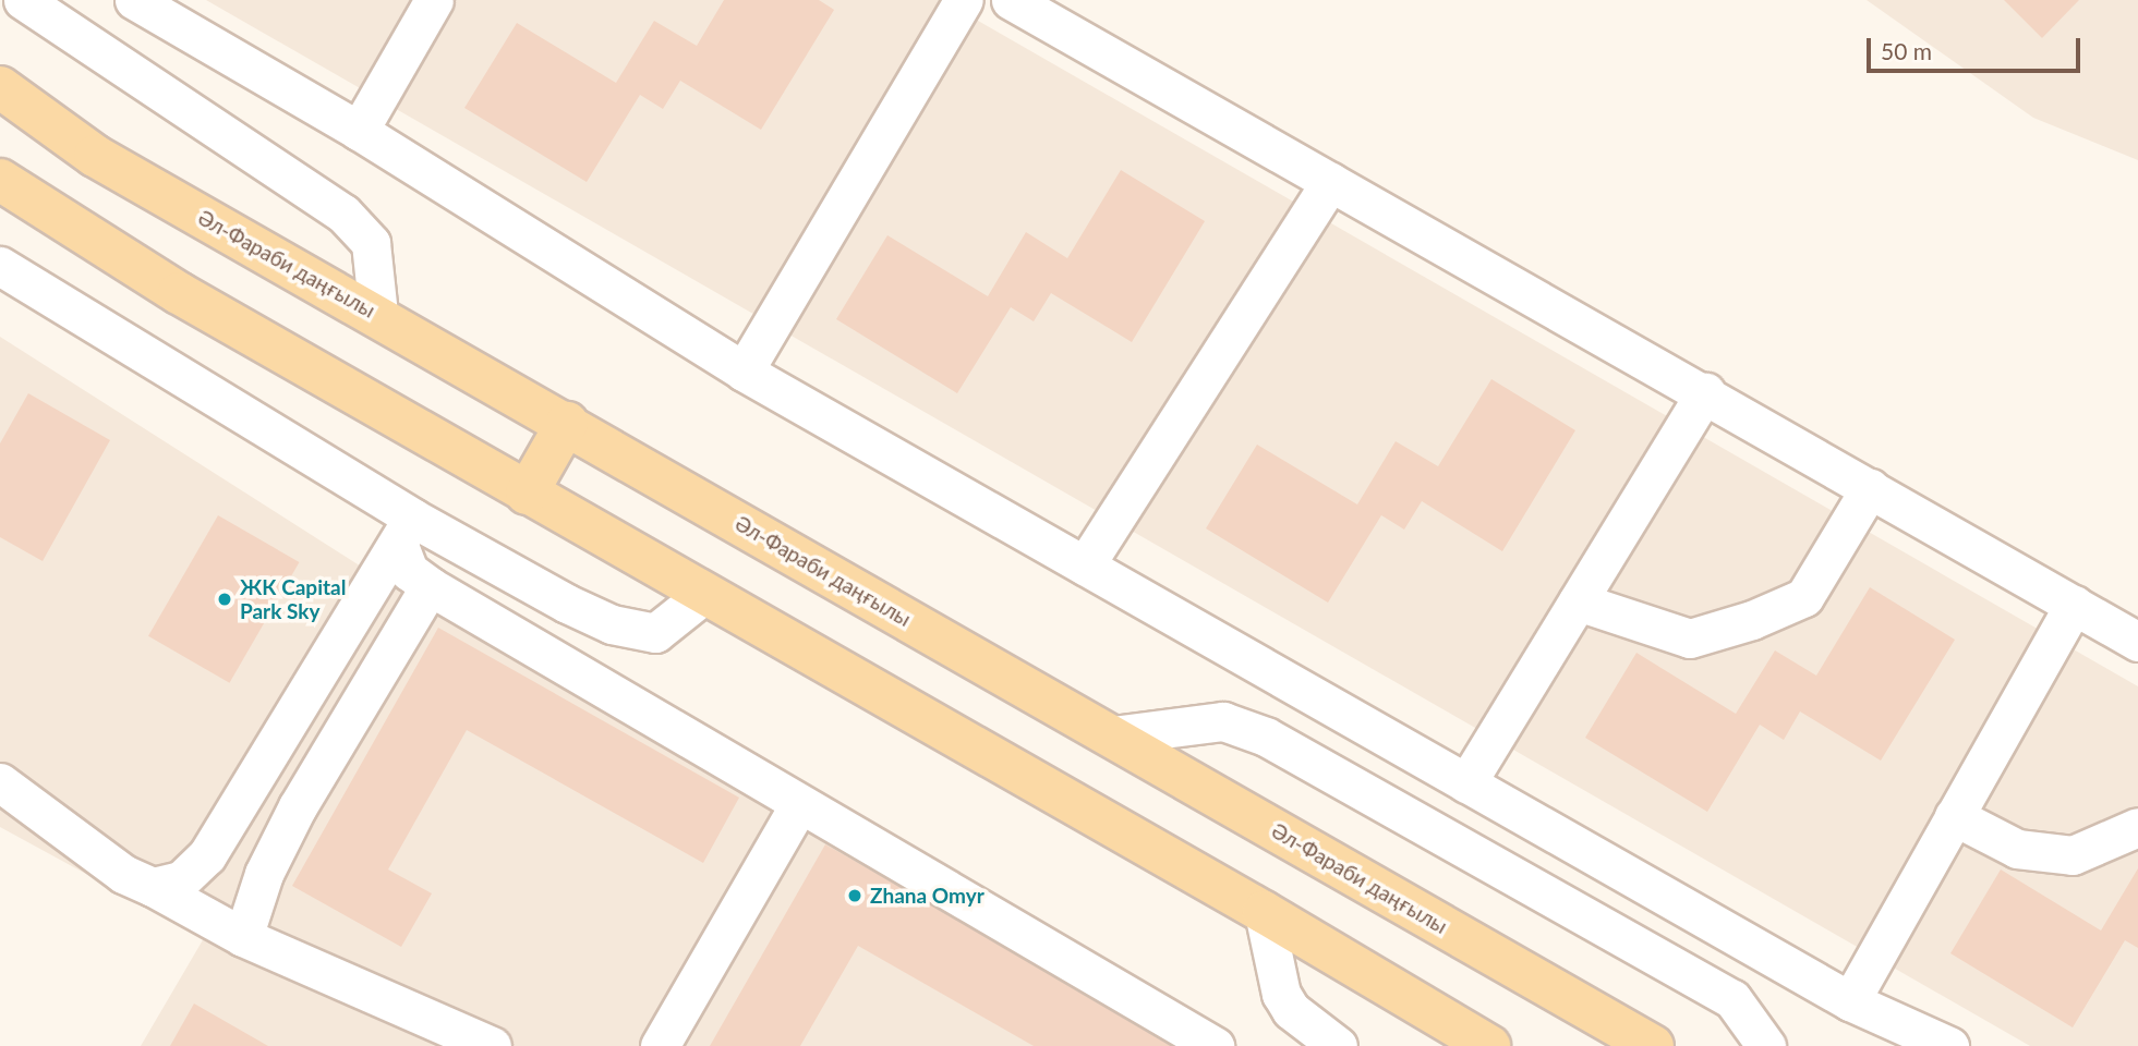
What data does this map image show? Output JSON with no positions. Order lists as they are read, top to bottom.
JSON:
{
  "streets": {
    "main road": ["Әл-Фараби даңғылы"]
  },
  "places": ["ЖК Capital Park Sky", "Zhana Omyr"],
  "scale_bar": "50 m"
}
